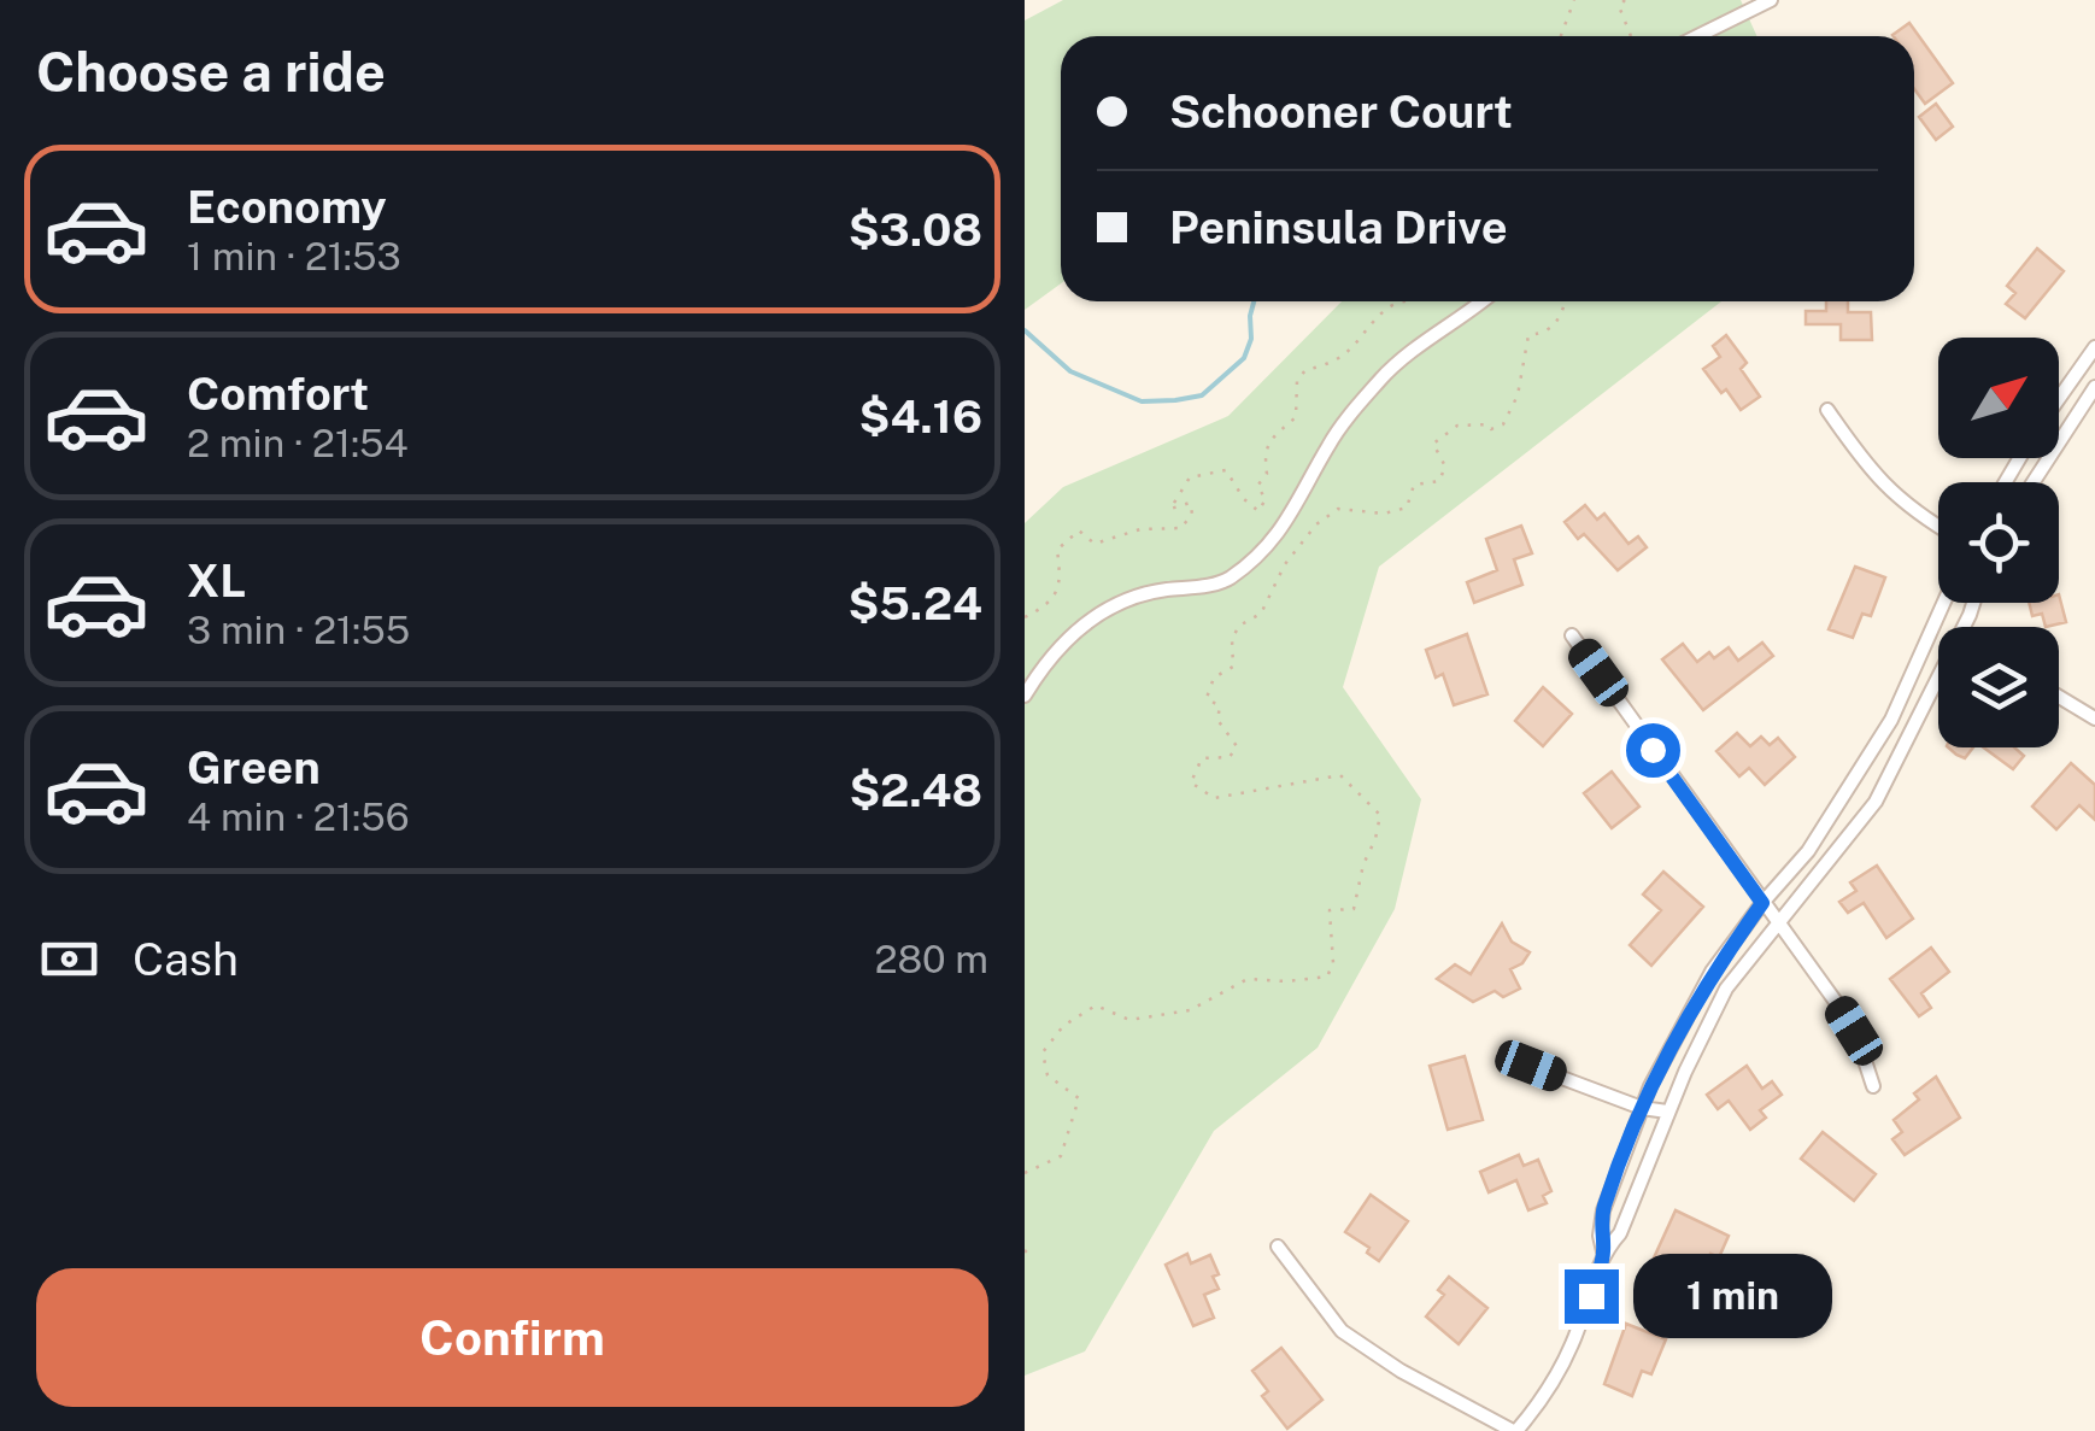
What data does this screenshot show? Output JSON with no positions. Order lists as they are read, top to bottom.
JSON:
{
  "north": "top right",
  "page": {
    "heading": "Choose a ride",
    "banner": ["Schooner Court", "Peninsula Drive"],
    "list": [
      {
        "name": "Economy",
        "note": "1 min · 21:53",
        "value": "$3.08"
      },
      {
        "name": "Comfort",
        "note": "2 min · 21:54",
        "value": "$4.16"
      },
      {
        "name": "XL",
        "note": "3 min · 21:55",
        "value": "$5.24"
      },
      {
        "name": "Green",
        "note": "4 min · 21:56",
        "value": "$2.48"
      }
    ],
    "pay": ["Cash", "280 m"],
    "buttons": "Confirm",
    "bubble": "1 min"
  }
}
